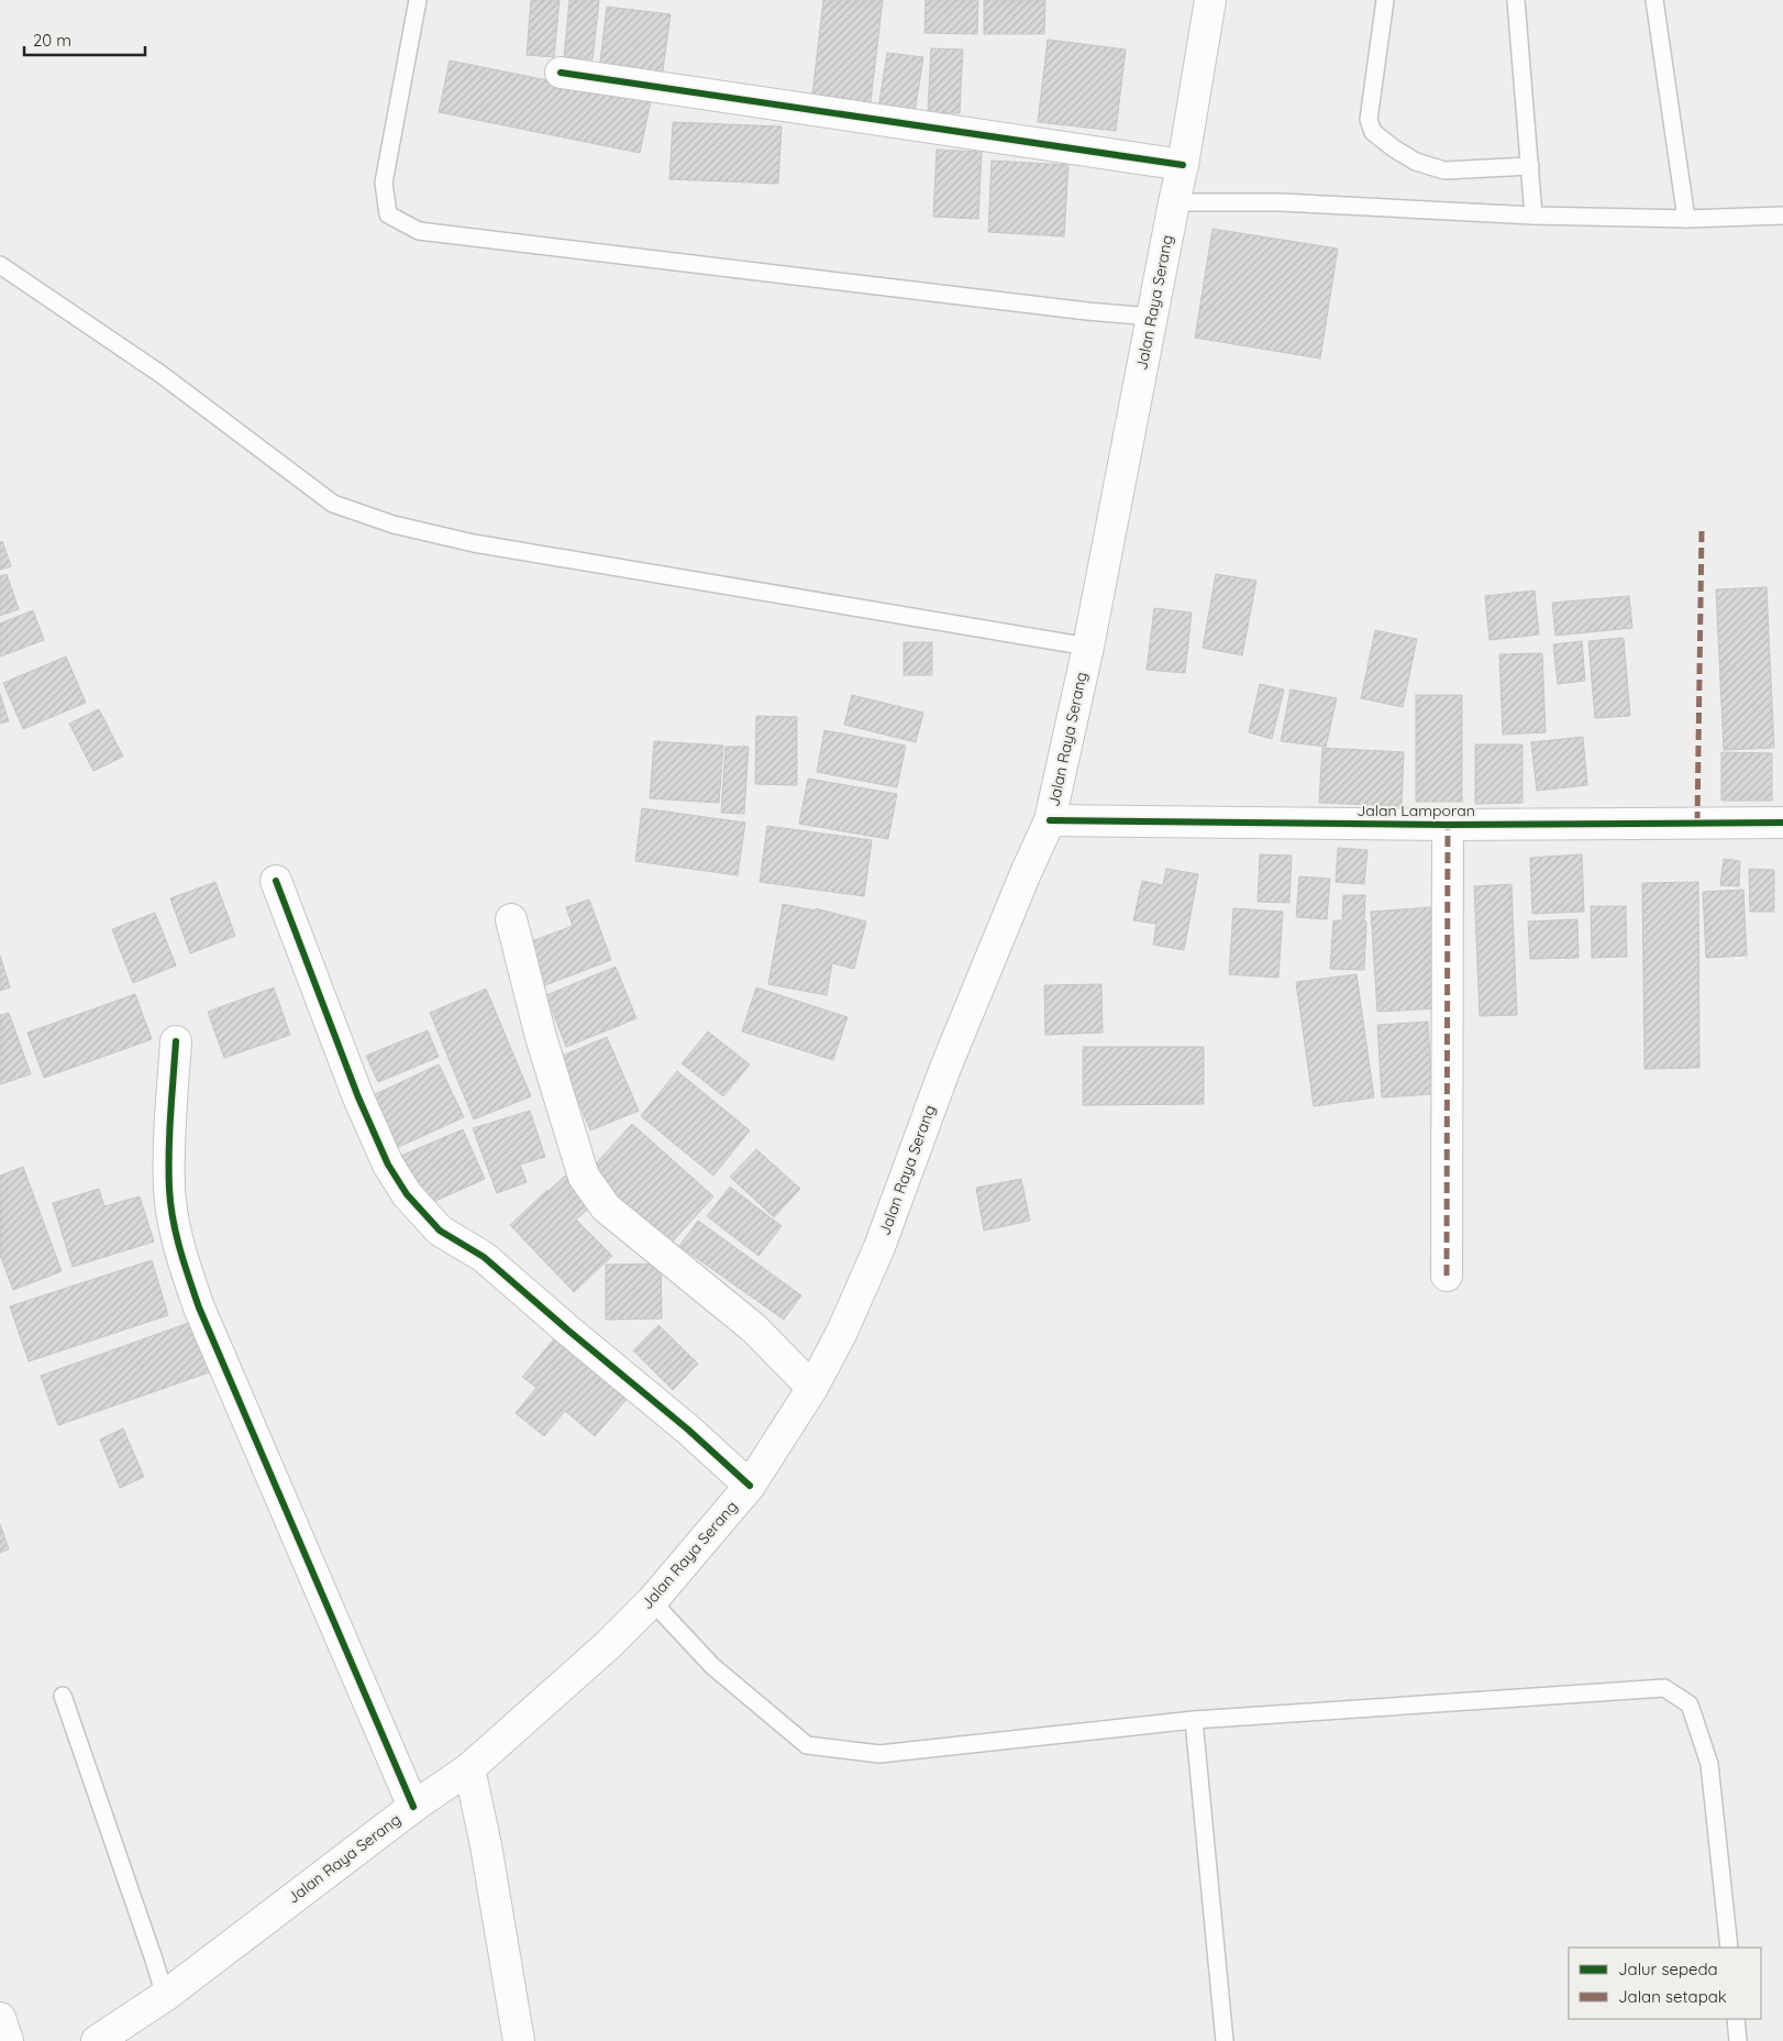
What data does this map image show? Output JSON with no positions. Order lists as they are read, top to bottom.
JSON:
{
  "streets": {
    "main road": ["Jalan Raya Serang", "Jalan Lamporan"]
  },
  "crossings": [
    ["Jalan Raya Serang", "Jalan Lamporan"]
  ],
  "legend": ["Jalur sepeda", "Jalan setapak"],
  "scale_bar": "20 m"
}
